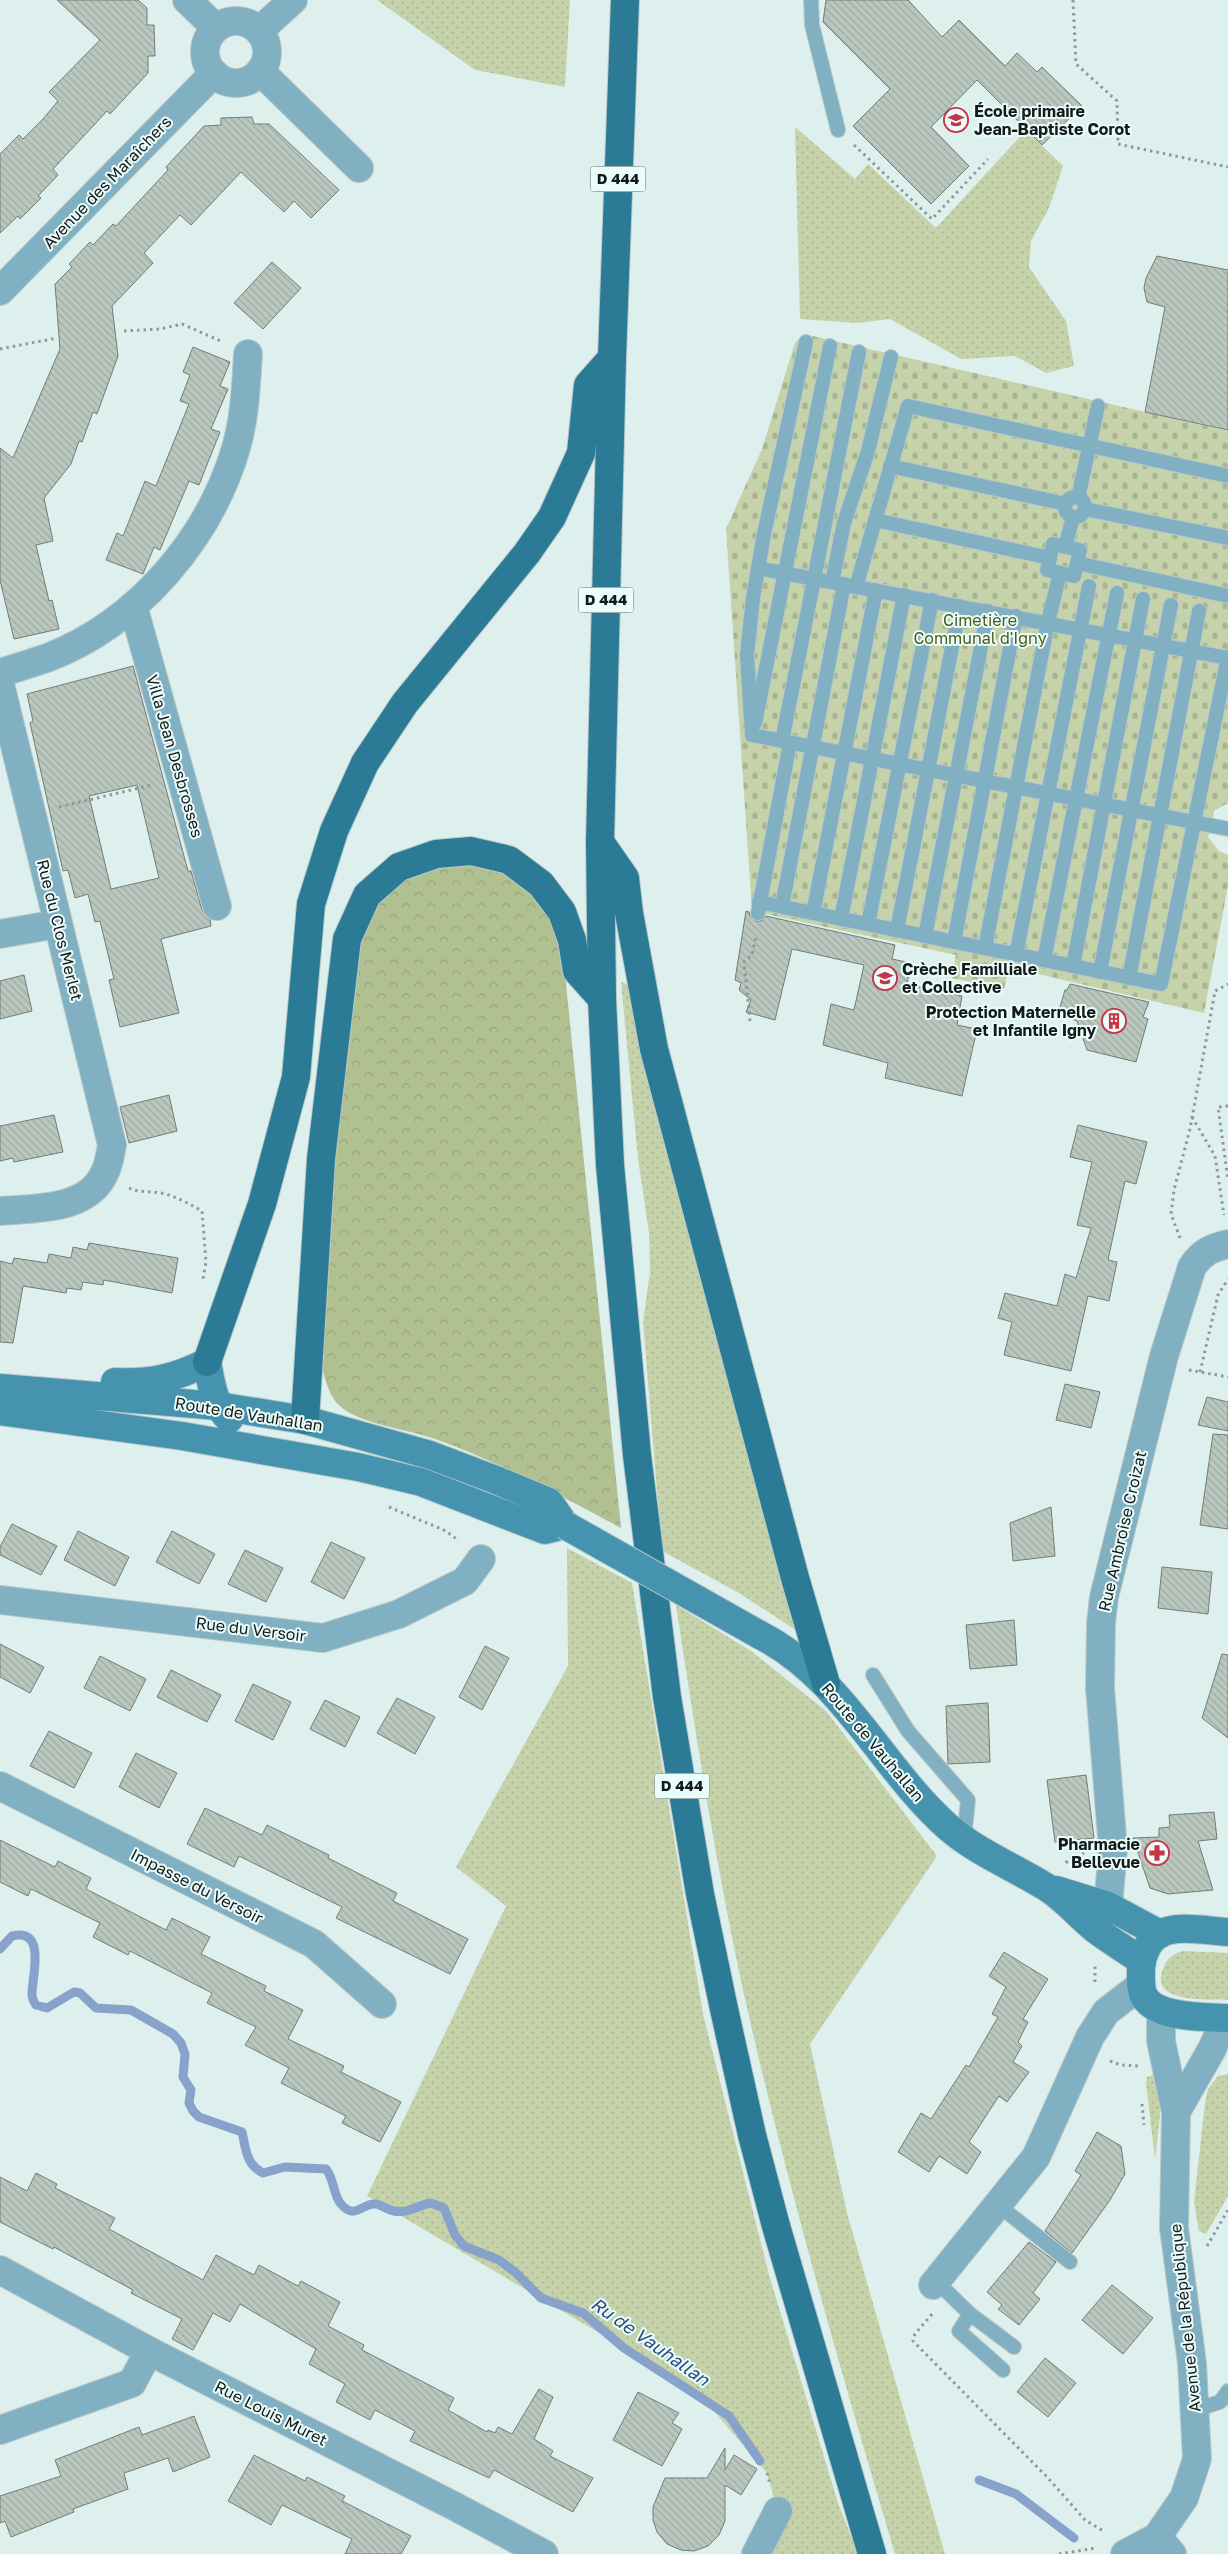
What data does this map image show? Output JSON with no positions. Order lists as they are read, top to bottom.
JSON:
{
  "streets": {
    "main road": ["D 444", "Route de Vauhallan"],
    "street": [
      "Avenue des Maraîchers",
      "Villa Jean Desbrosses",
      "Rue du Clos Merlet",
      "Rue Ambroise Croizat",
      "Rue du Versoir",
      "Impasse du Versoir",
      "Avenue de la République",
      "Rue Louis Muret"
    ]
  },
  "crossings": [
    ["Route de Vauhallan", "Rue Ambroise Croizat"],
    ["Route de Vauhallan", "Avenue de la République"]
  ],
  "water": ["Ru de Vauhallan"],
  "parks": ["Cimetière Communal d'Igny"],
  "places": {
    "school or university": ["École primaire Jean-Baptiste Corot", "Crèche Familliale et Collective"],
    "building": ["Protection Maternelle et Infantile Igny"],
    "pharmacy": ["Pharmacie Bellevue"]
  }
}
